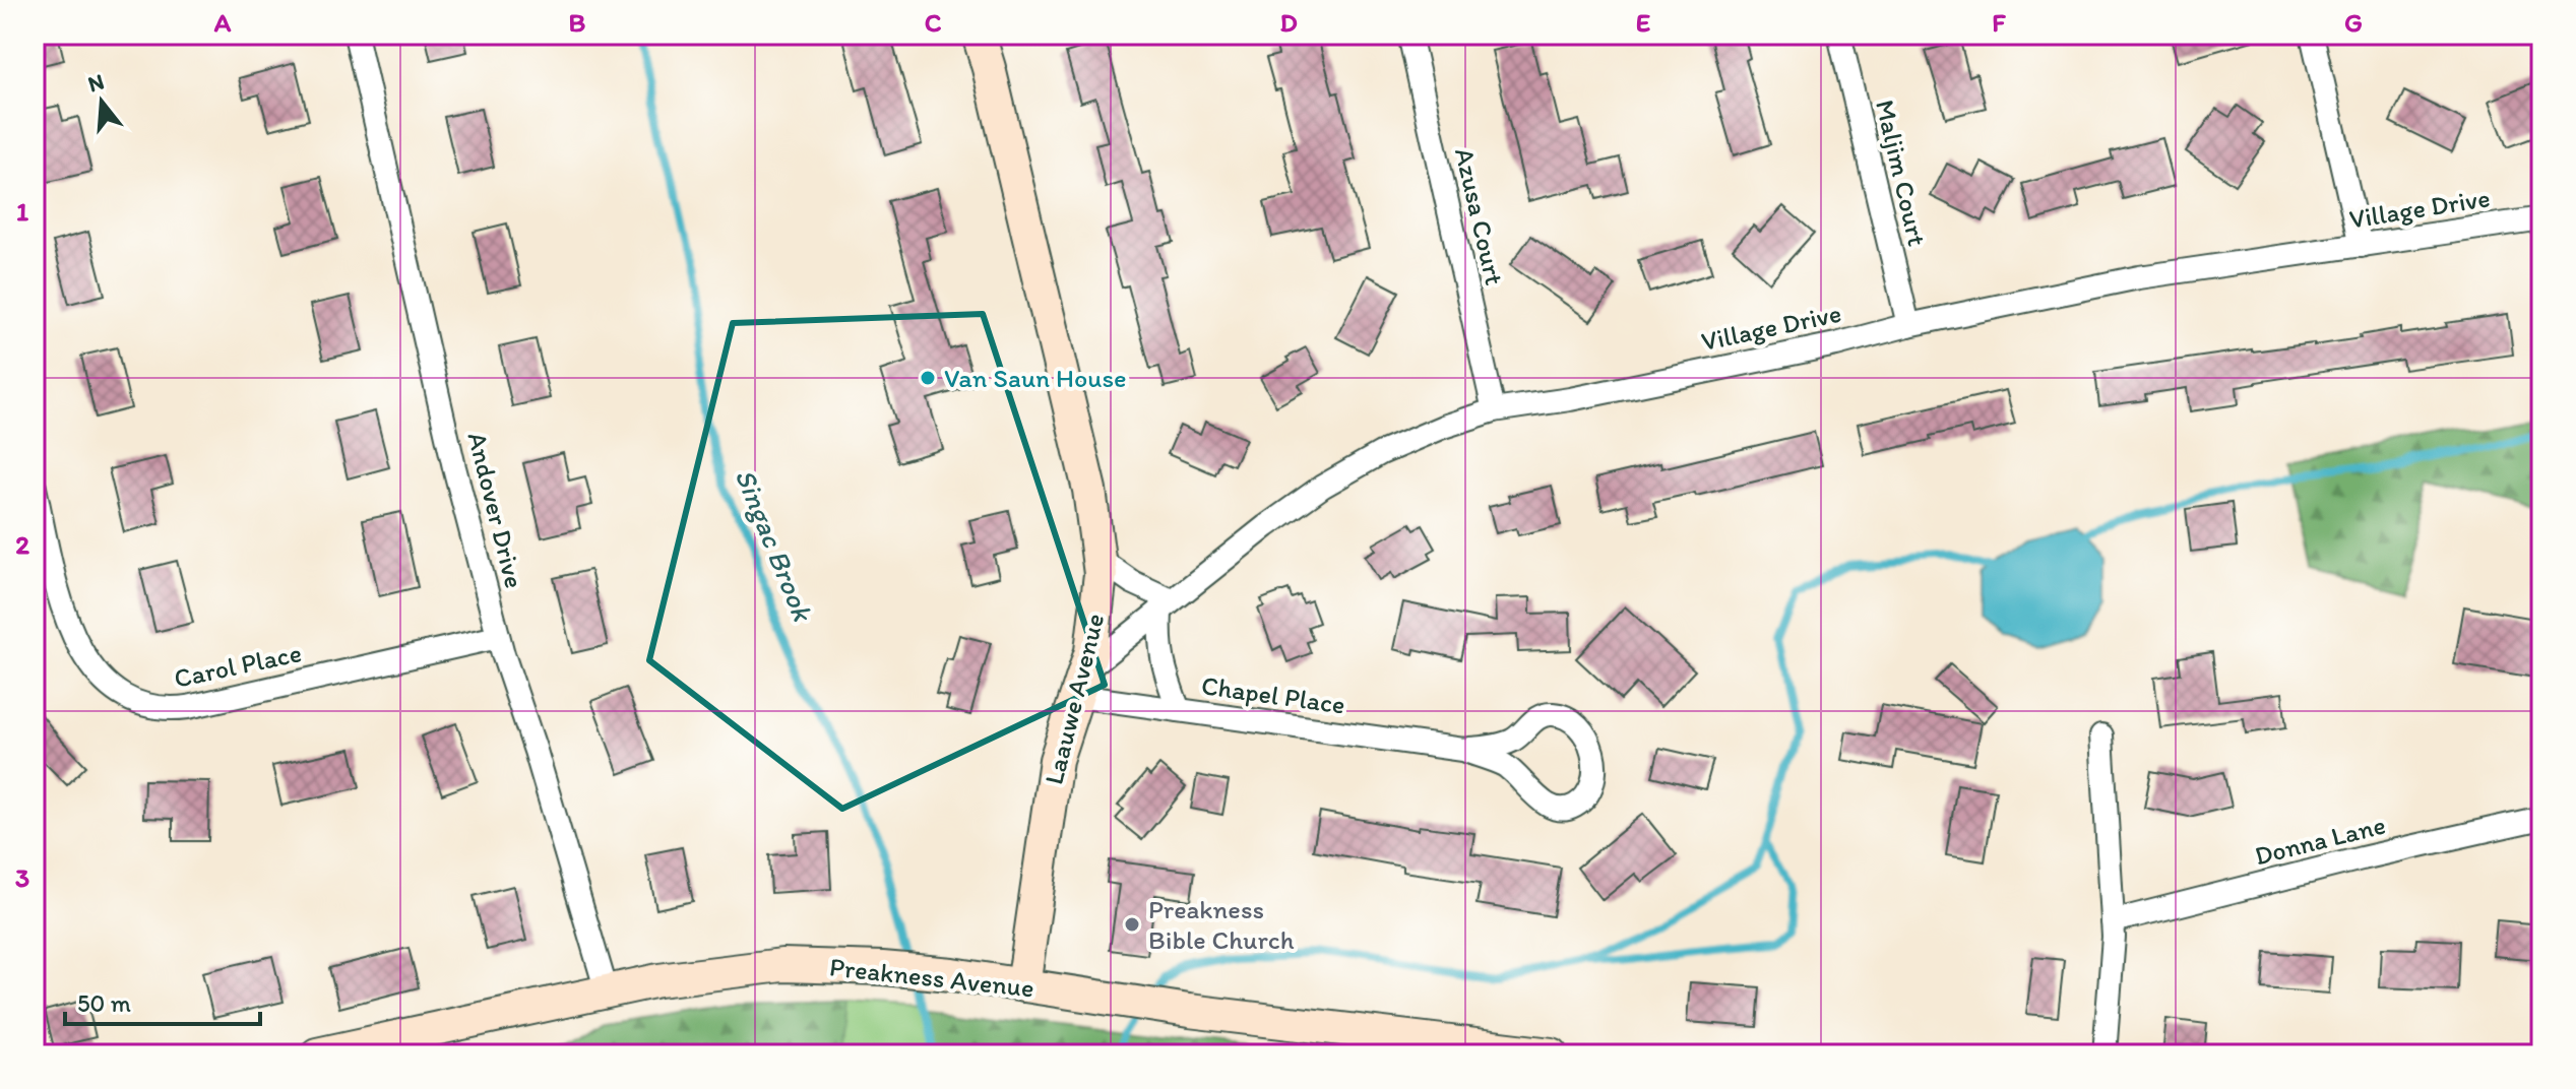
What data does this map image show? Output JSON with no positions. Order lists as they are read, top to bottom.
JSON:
{
  "streets": {
    "main road": ["Laauwe Avenue", "Preakness Avenue"],
    "street": [
      "Maljim Court",
      "Village Drive",
      "Azusa Court",
      "Andover Drive",
      "Carol Place",
      "Chapel Place",
      "Donna Lane"
    ]
  },
  "crossings": [
    ["Maljim Court", "Village Drive"],
    ["Village Drive", "Azusa Court"],
    ["Village Drive", "Chapel Place"],
    ["Village Drive", "Laauwe Avenue"],
    ["Andover Drive", "Carol Place"],
    ["Andover Drive", "Preakness Avenue"],
    ["Chapel Place", "Laauwe Avenue"],
    ["Laauwe Avenue", "Preakness Avenue"]
  ],
  "water": ["Singac Brook"],
  "places": ["Van Saun House", "Preakness Bible Church"],
  "scale_bar": "50 m",
  "north": "top",
  "grid": {
    "columns": [
      "A",
      "B",
      "C",
      "D",
      "E",
      "F",
      "G"
    ],
    "rows": ["1", "2", "3"]
  }
}
